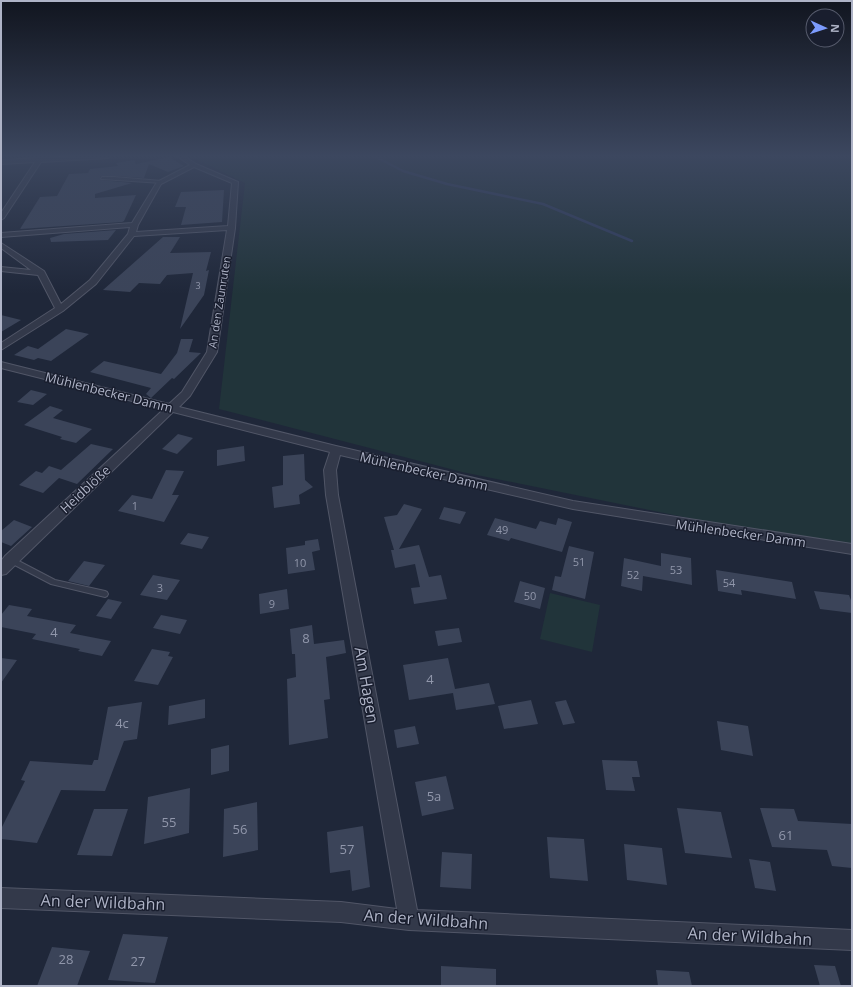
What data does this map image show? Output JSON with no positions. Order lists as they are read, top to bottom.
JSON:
{
  "streets": {
    "street": [
      "An den Zaunruten",
      "Mühlenbecker Damm",
      "Heidblöße",
      "Am Hagen",
      "An der Wildbahn"
    ]
  },
  "crossings": [
    ["An den Zaunruten", "Mühlenbecker Damm"],
    ["An den Zaunruten", "Heidblöße"],
    ["Mühlenbecker Damm", "Heidblöße"],
    ["Mühlenbecker Damm", "Am Hagen"],
    ["Am Hagen", "An der Wildbahn"]
  ],
  "house_numbers": [
    "3",
    "1",
    "49",
    "51",
    "10",
    "53",
    "52",
    "54",
    "3",
    "50",
    "9",
    "4",
    "8",
    "4",
    "4c",
    "5a",
    "55",
    "56",
    "61",
    "57",
    "28",
    "27"
  ],
  "north": "right"
}
